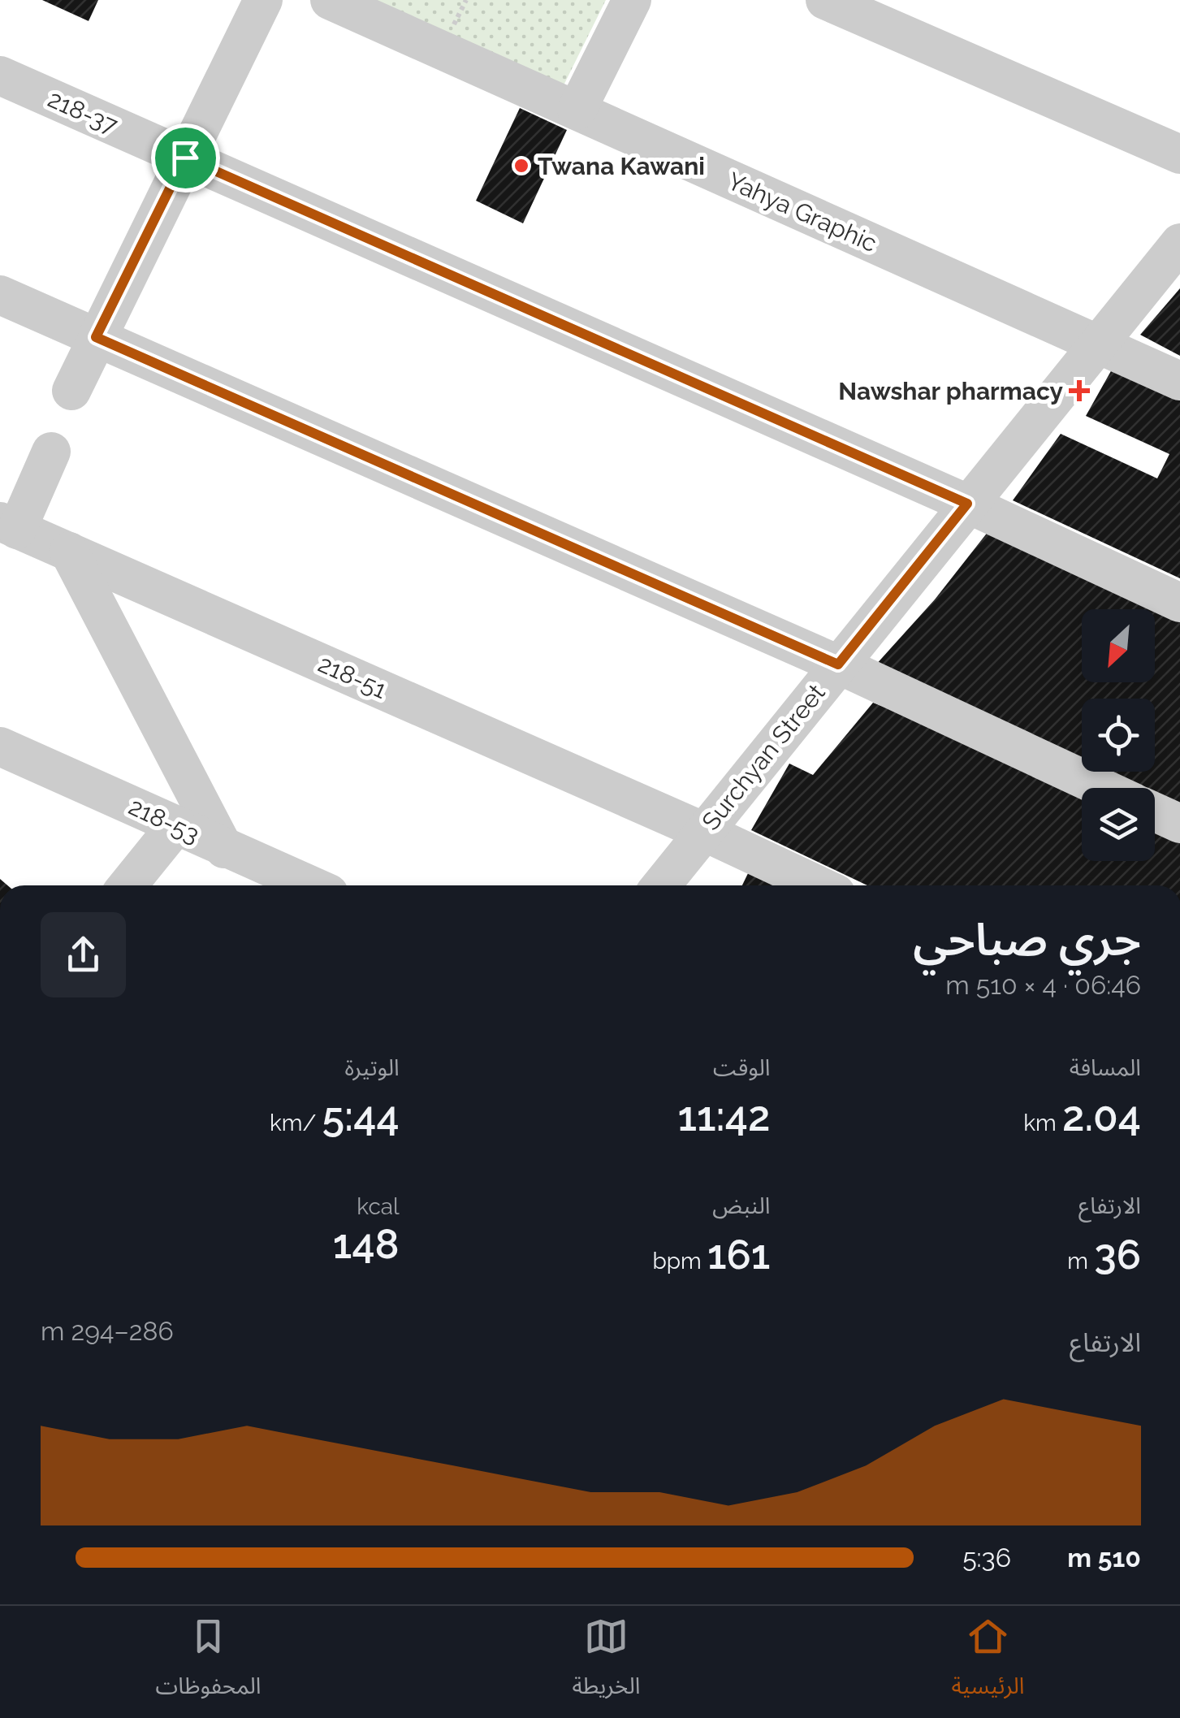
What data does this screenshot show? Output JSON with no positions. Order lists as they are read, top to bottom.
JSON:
{
  "streets": {
    "street": [
      "218-37",
      "Yahya Graphic",
      "218-51",
      "Surchyan Street",
      "218-53"
    ]
  },
  "crossings": [
    ["218-37", "Surchyan Street"],
    ["Yahya Graphic", "Surchyan Street"],
    ["218-51", "Surchyan Street"]
  ],
  "places": {
    "other": ["Twana Kawani"],
    "health": ["Nawshar pharmacy"]
  },
  "north": "bottom left",
  "page": {
    "heading": ["جري صباحي", "06:46 · 4 × 510 m"],
    "stats": [
      ["المسافة", "2.04 km"],
      ["الوقت", "11:42"],
      ["الوتيرة", "5:44 /km"],
      ["الارتفاع", "36 m"],
      ["النبض", "161 bpm"],
      ["kcal", "148"]
    ],
    "chart": ["الارتفاع", "286–294 m"],
    "list": [
      {
        "name": "510 m",
        "note": "5:36"
      }
    ],
    "tabs": ["الرئيسية", "الخريطة", "المحفوظات"]
  }
}
